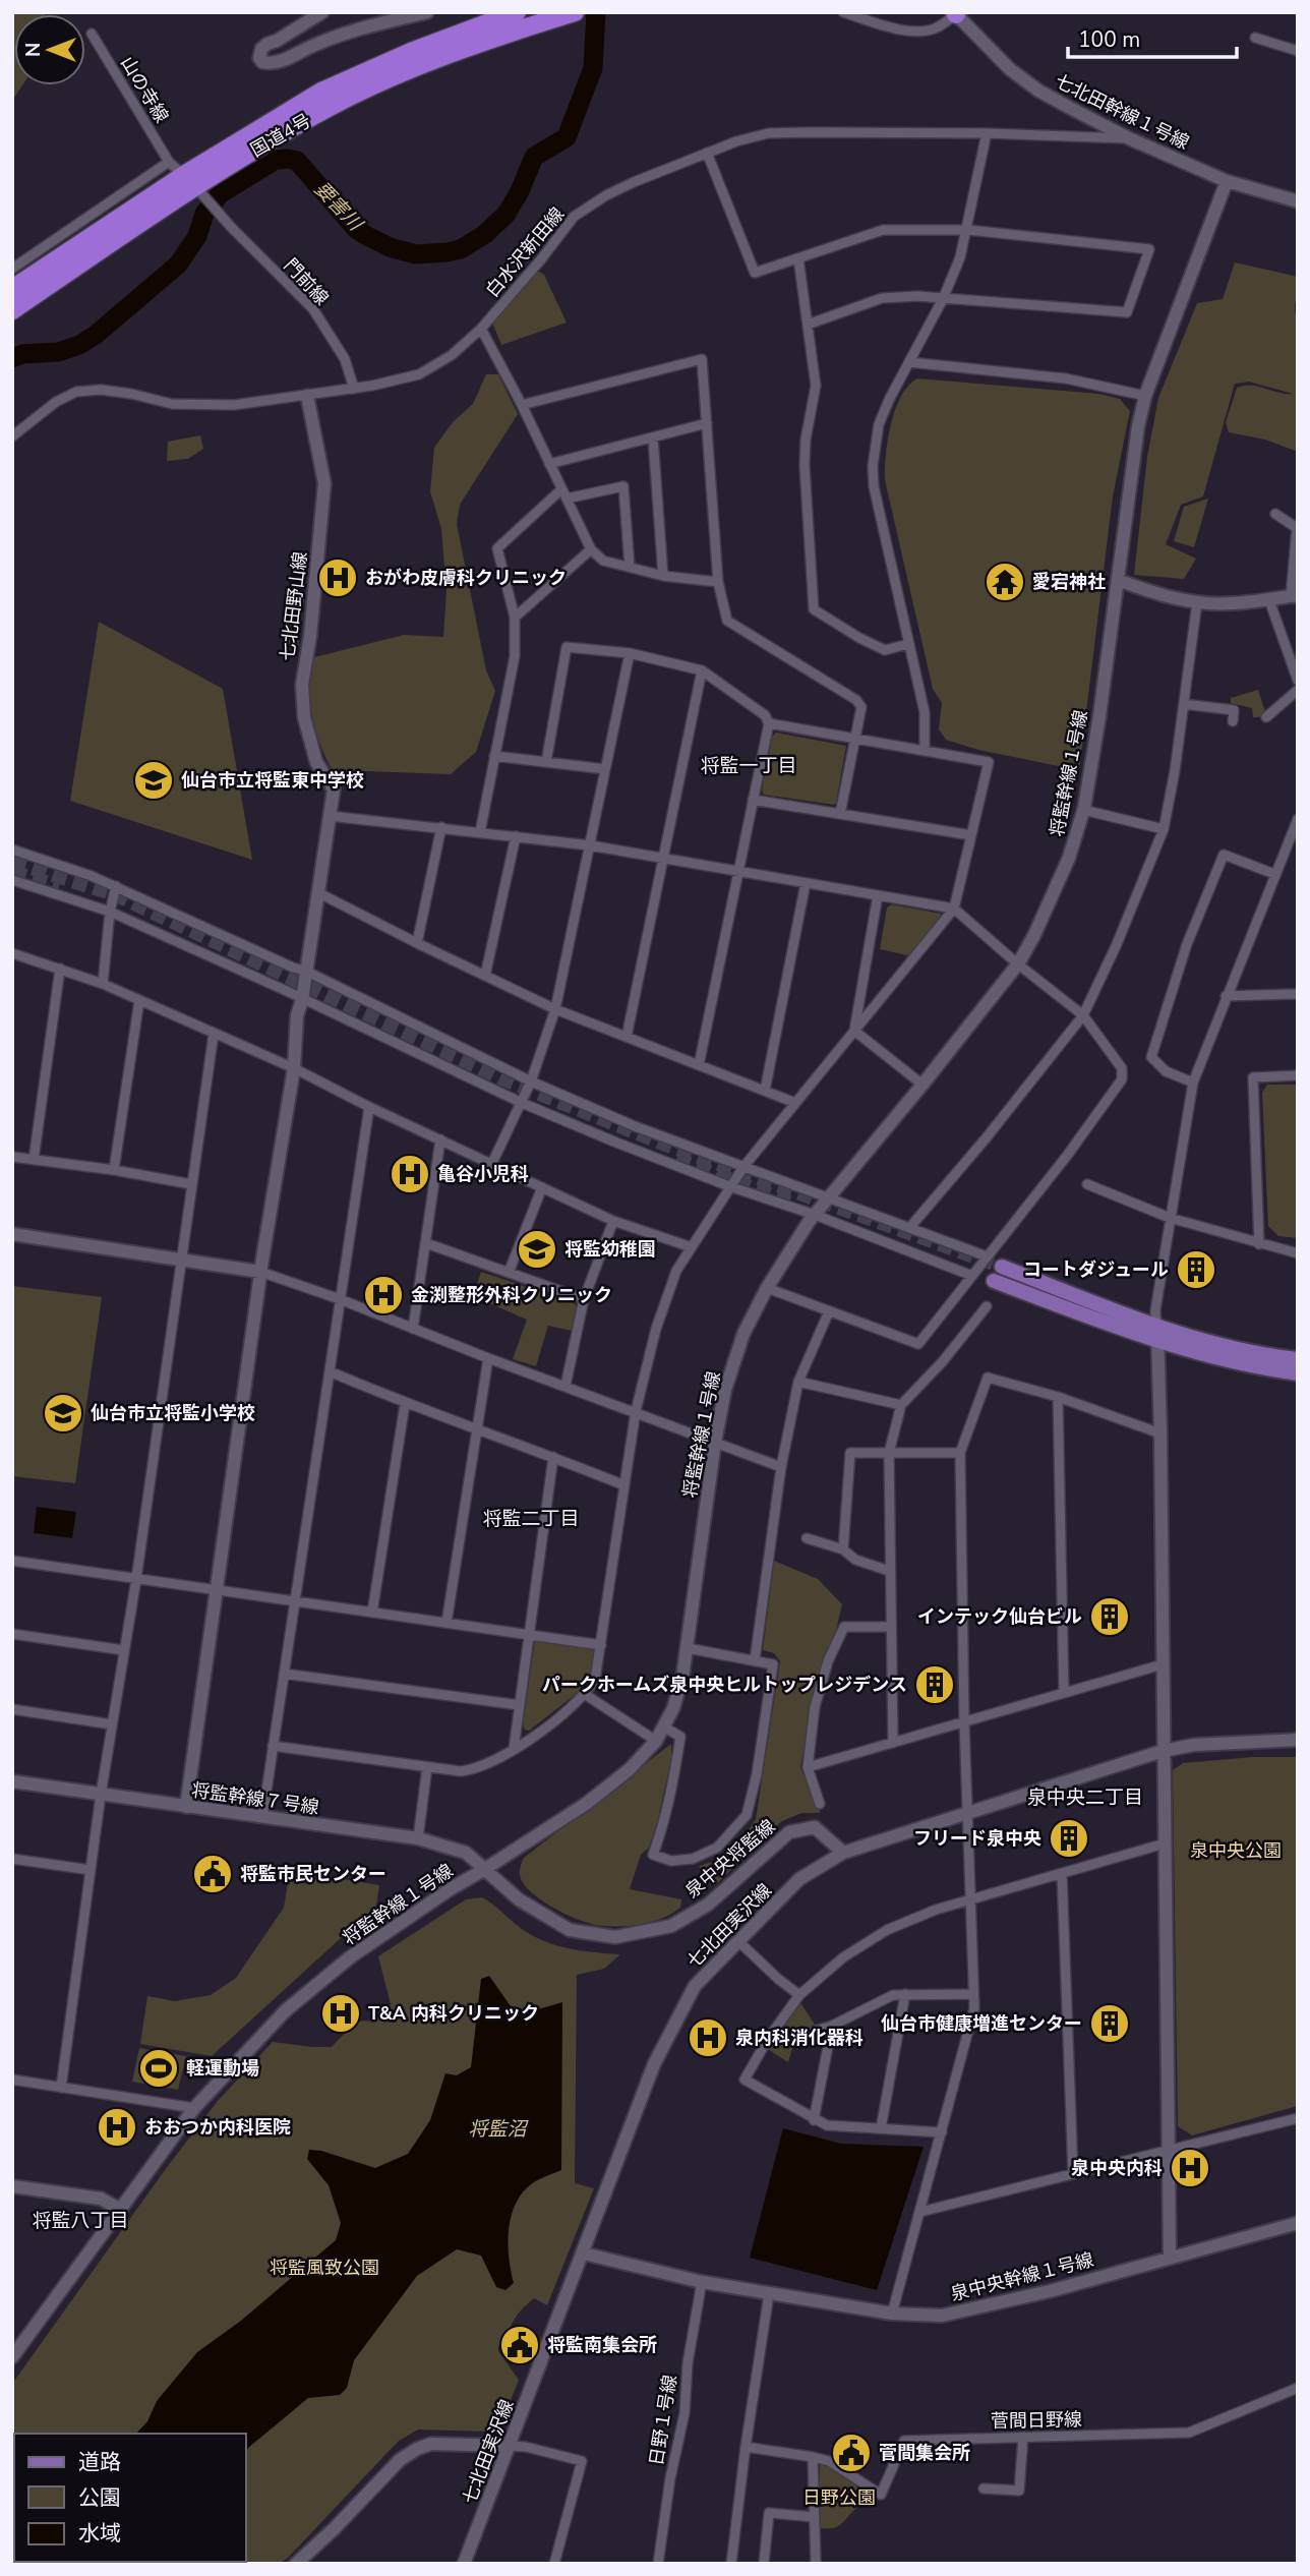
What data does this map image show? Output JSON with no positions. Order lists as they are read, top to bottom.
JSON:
{
  "streets": {
    "highway": ["国道4号"],
    "street": [
      "山の寺線",
      "七北田幹線１号線",
      "白水沢新田線",
      "門前線",
      "七北田野山線",
      "将監幹線１号線",
      "将監幹線７号線",
      "泉中央将監線",
      "七北田実沢線",
      "泉中央幹線１号線",
      "日野１号線",
      "菅間日野線"
    ]
  },
  "crossings": [
    ["山の寺線", "国道4号"],
    ["山の寺線", "門前線"],
    ["七北田幹線１号線", "白水沢新田線"],
    ["七北田幹線１号線", "将監幹線１号線"],
    ["国道4号", "門前線"],
    ["白水沢新田線", "門前線"],
    ["白水沢新田線", "七北田野山線"],
    ["七北田野山線", "将監幹線７号線"],
    ["将監幹線１号線", "将監幹線７号線"],
    ["将監幹線１号線", "泉中央将監線"],
    ["将監幹線７号線", "泉中央将監線"],
    ["泉中央将監線", "七北田実沢線"],
    ["七北田実沢線", "泉中央幹線１号線"],
    ["泉中央幹線１号線", "日野１号線"]
  ],
  "districts": [
    "将監一丁目",
    "将監二丁目",
    "泉中央二丁目",
    "将監八丁目"
  ],
  "water": ["要害川", "将監沼"],
  "parks": ["泉中央公園", "将監風致公園", "日野公園"],
  "places": {
    "hospital": [
      "おがわ皮膚科クリニック",
      "亀谷小児科",
      "金渕整形外科クリニック",
      "T&A 内科クリニック",
      "泉内科消化器科",
      "おおつか内科医院",
      "泉中央内科"
    ],
    "temple": ["愛宕神社"],
    "school or university": ["仙台市立将監東中学校", "将監幼稚園", "仙台市立将監小学校"],
    "building": [
      "コートダジュール",
      "インテック仙台ビル",
      "パークホームズ泉中央ヒルトップレジデンス",
      "フリード泉中央",
      "仙台市健康増進センター"
    ],
    "public building": ["将監市民センター", "将監南集会所", "菅間集会所"],
    "sports": ["軽運動場"]
  },
  "legend": ["道路", "公園", "水域"],
  "scale_bar": "100 m",
  "north": "left"
}
